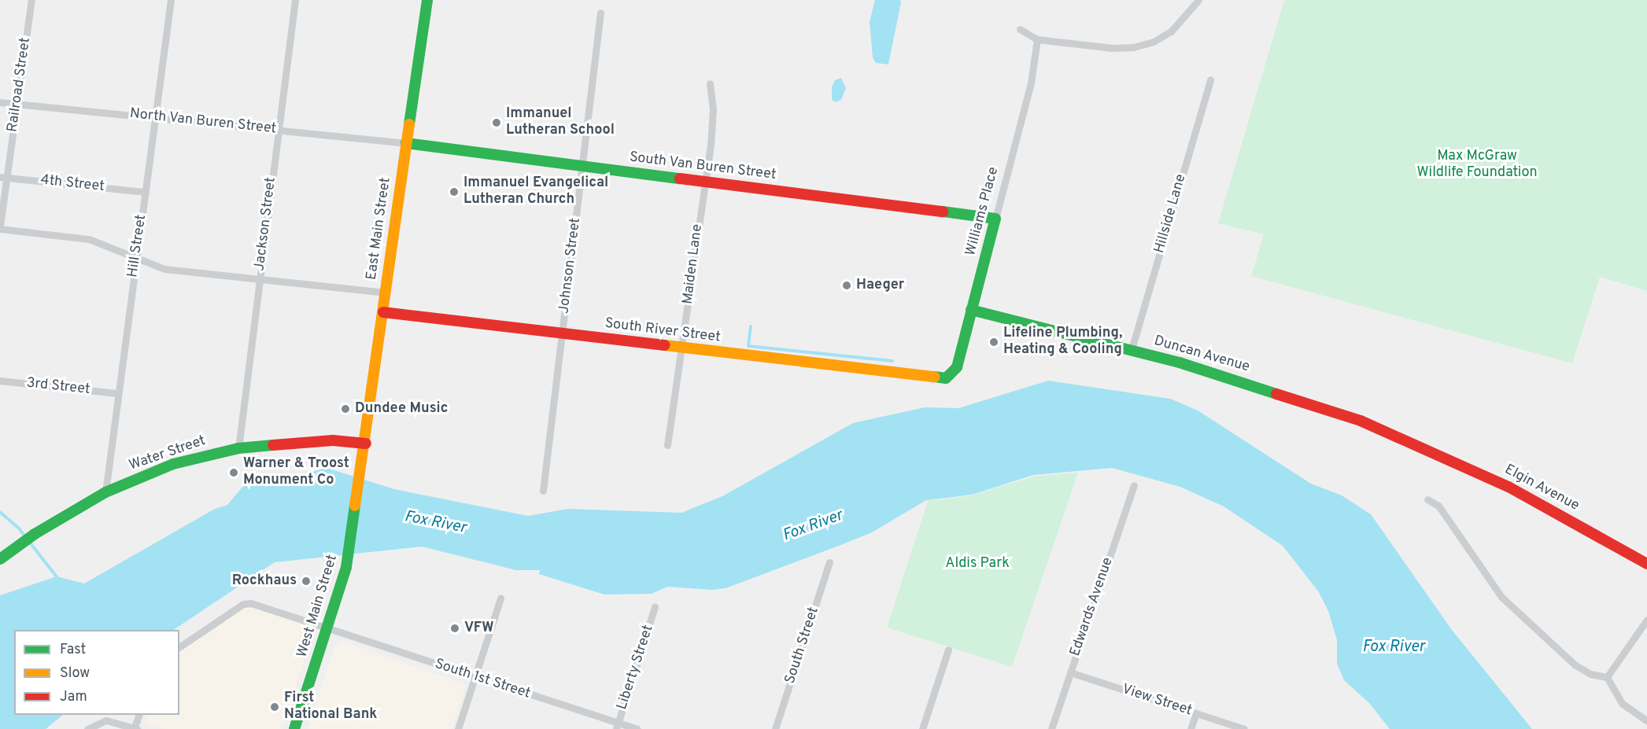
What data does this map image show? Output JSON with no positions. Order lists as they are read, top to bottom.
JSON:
{
  "streets": {
    "street": [
      "Railroad Street",
      "North Van Buren Street",
      "South Van Buren Street",
      "4th Street",
      "Williams Place",
      "Hillside Lane",
      "Jackson Street",
      "East Main Street",
      "Hill Street",
      "Maiden Lane",
      "Johnson Street",
      "South River Street",
      "Duncan Avenue",
      "3rd Street",
      "Water Street",
      "Elgin Avenue",
      "West Main Street",
      "Edwards Avenue",
      "South Street",
      "Liberty Street",
      "South 1st Street",
      "View Street"
    ]
  },
  "crossings": [
    ["Railroad Street", "North Van Buren Street"],
    ["Railroad Street", "4th Street"],
    ["North Van Buren Street", "South Van Buren Street"],
    ["North Van Buren Street", "Jackson Street"],
    ["North Van Buren Street", "East Main Street"],
    ["North Van Buren Street", "Hill Street"],
    ["South Van Buren Street", "Williams Place"],
    ["South Van Buren Street", "East Main Street"],
    ["South Van Buren Street", "Maiden Lane"],
    ["South Van Buren Street", "Johnson Street"],
    ["4th Street", "Hill Street"],
    ["Williams Place", "South River Street"],
    ["Williams Place", "Duncan Avenue"],
    ["Hillside Lane", "Duncan Avenue"],
    ["Jackson Street", "Water Street"],
    ["East Main Street", "South River Street"],
    ["East Main Street", "Water Street"],
    ["East Main Street", "West Main Street"],
    ["Hill Street", "3rd Street"],
    ["Hill Street", "Water Street"],
    ["Maiden Lane", "South River Street"],
    ["Johnson Street", "South River Street"],
    ["Duncan Avenue", "Elgin Avenue"],
    ["West Main Street", "South 1st Street"],
    ["Edwards Avenue", "View Street"],
    ["Liberty Street", "South 1st Street"]
  ],
  "water": ["Fox River"],
  "parks": ["Max McGraw Wildlife Foundation", "Aldis Park"],
  "places": [
    "Immanuel Lutheran School",
    "Immanuel Evangelical Lutheran Church",
    "Haeger",
    "Lifeline Plumbing, Heating & Cooling",
    "Dundee Music",
    "Warner & Troost Monument Co",
    "Rockhaus",
    "VFW",
    "First National Bank"
  ],
  "legend": ["Fast", "Slow", "Jam"]
}
